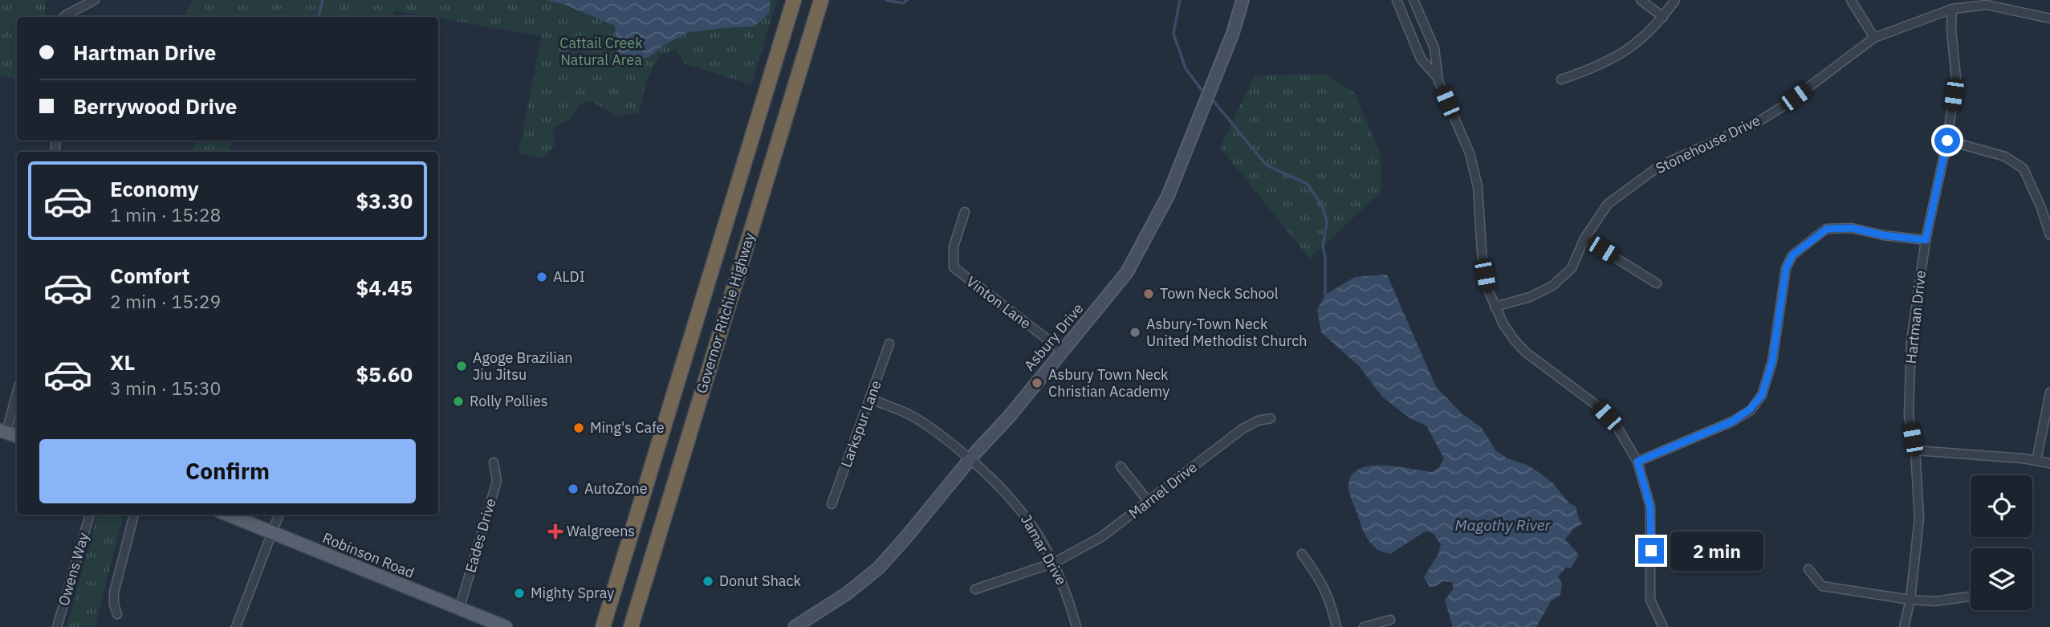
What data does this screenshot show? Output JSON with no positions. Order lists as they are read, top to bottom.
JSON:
{
  "streets": {
    "highway": ["Governor Ritchie Highway"],
    "main road": ["Robinson Road"],
    "street": [
      "Stonehouse Drive",
      "Vinton Lane",
      "Hartman Drive",
      "Asbury Drive",
      "Larkspur Lane",
      "Marnel Drive",
      "Eades Drive",
      "Jamar Drive",
      "Owens Way"
    ]
  },
  "crossings": [
    ["Stonehouse Drive", "Hartman Drive"],
    ["Vinton Lane", "Asbury Drive"],
    ["Asbury Drive", "Jamar Drive"],
    ["Larkspur Lane", "Jamar Drive"],
    ["Marnel Drive", "Jamar Drive"],
    ["Eades Drive", "Robinson Road"]
  ],
  "water": ["Magothy River"],
  "parks": ["Cattail Creek Natural Area"],
  "places": {
    "other": [
      "ALDI",
      "Town Neck School",
      "Asbury-Town Neck United Methodist Church",
      "Agoge Brazilian Jiu Jitsu",
      "Asbury Town Neck Christian Academy",
      "Rolly Pollies",
      "Ming's Cafe",
      "AutoZone",
      "Donut Shack",
      "Mighty Spray"
    ],
    "health": ["Walgreens"]
  },
  "page": {
    "banner": ["Hartman Drive", "Berrywood Drive"],
    "list": [
      {
        "name": "Economy",
        "note": "1 min · 15:28",
        "value": "$3.30"
      },
      {
        "name": "Comfort",
        "note": "2 min · 15:29",
        "value": "$4.45"
      },
      {
        "name": "XL",
        "note": "3 min · 15:30",
        "value": "$5.60"
      }
    ],
    "buttons": "Confirm",
    "bubble": "2 min"
  }
}
